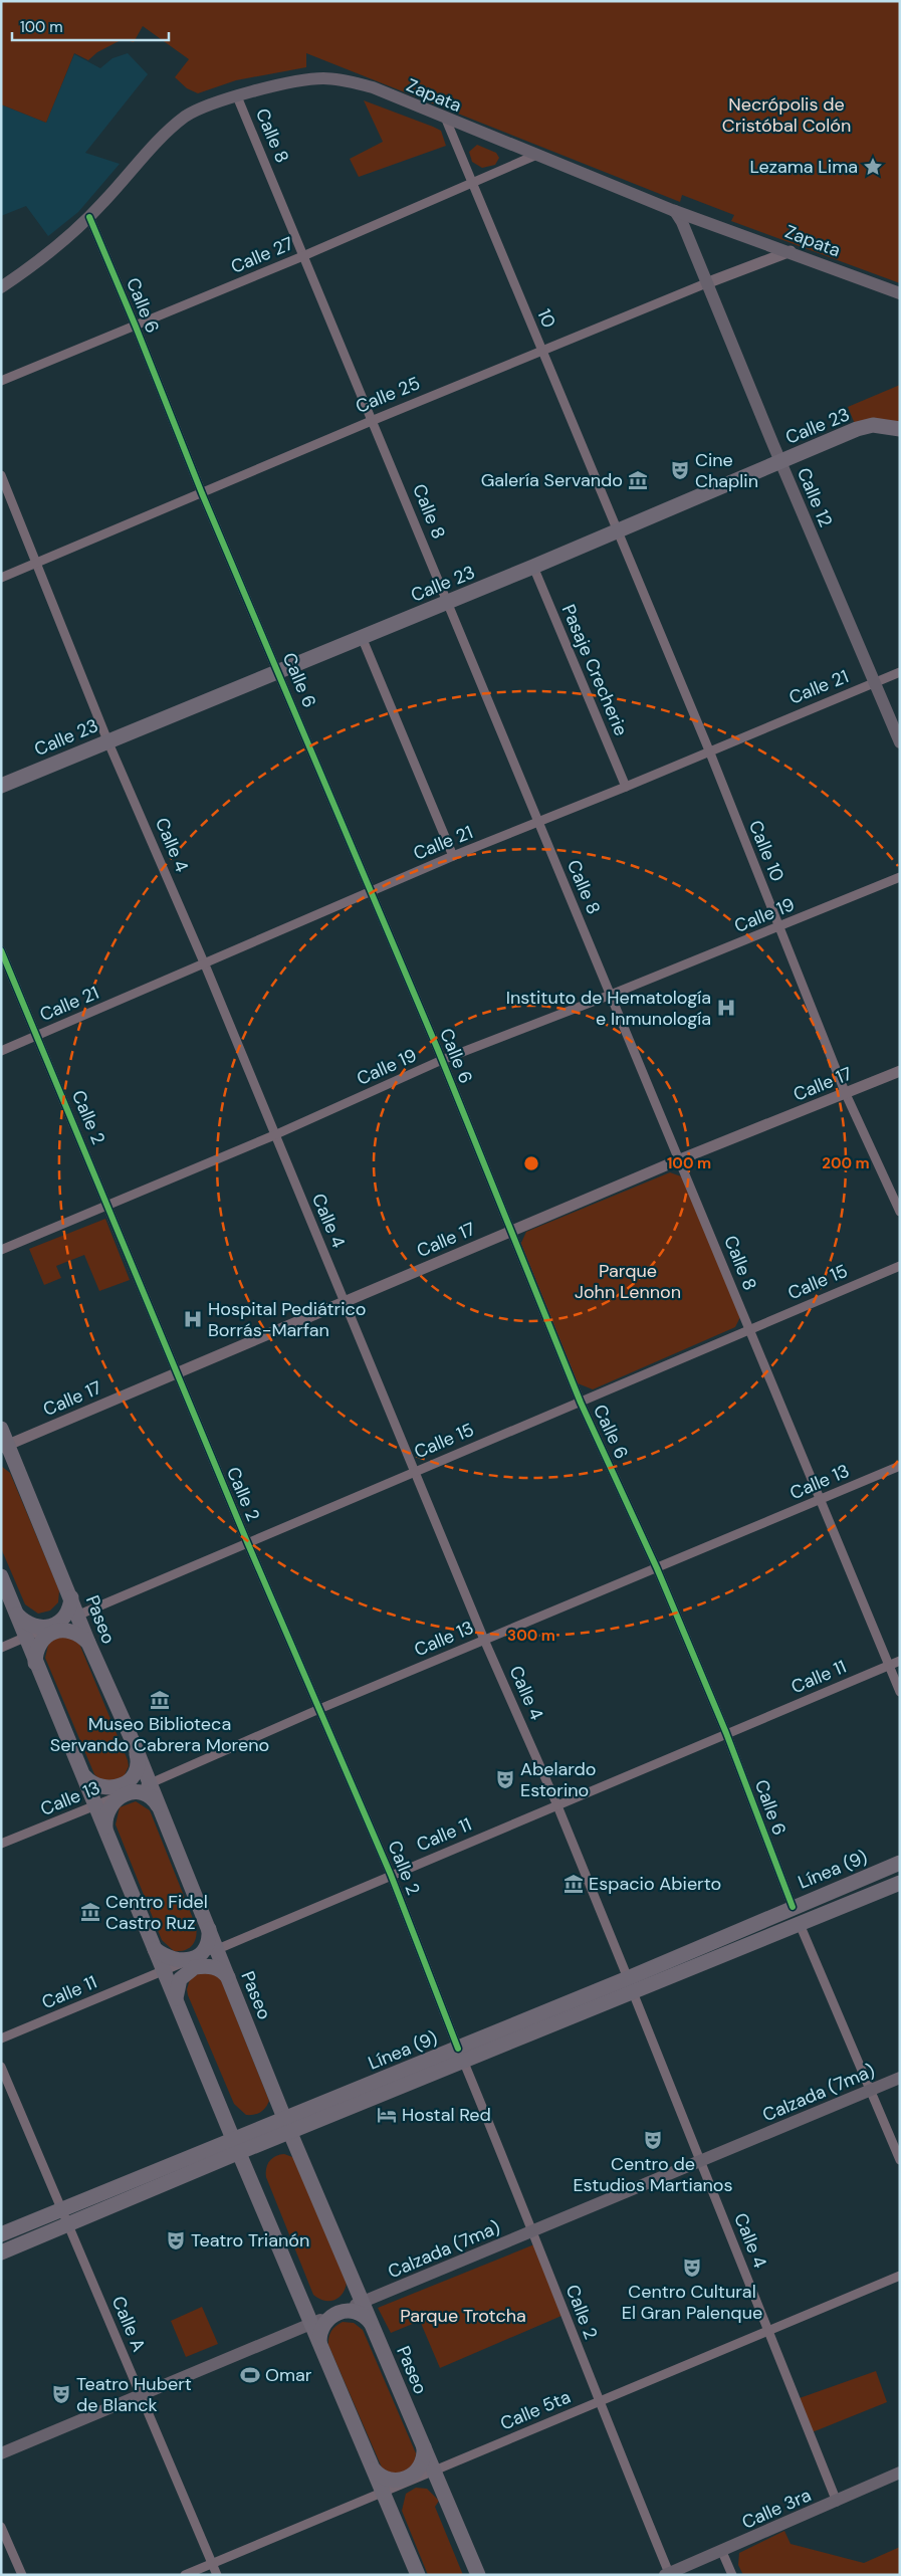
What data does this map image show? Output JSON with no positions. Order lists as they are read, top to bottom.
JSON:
{
  "streets": {
    "main road": [
      "Zapata",
      "Calle 23",
      "Calle 12",
      "Paseo",
      "Línea (9)",
      "Calzada (7ma)",
      "Calle 3ra"
    ],
    "street": [
      "Calle 8",
      "Calle 27",
      "Calle 6",
      "10",
      "Calle 25",
      "Pasaje Crecherie",
      "Calle 21",
      "Calle 4",
      "Calle 10",
      "Calle 19",
      "Calle 17",
      "Calle 2",
      "Calle 15",
      "Calle 13",
      "Calle 11",
      "Calle A",
      "Calle 5ta"
    ]
  },
  "crossings": [
    ["Zapata", "Calle 8"],
    ["Zapata", "Calle 27"],
    ["Zapata", "Calle 6"],
    ["Zapata", "10"],
    ["Zapata", "Calle 25"],
    ["Zapata", "Calle 12"],
    ["Calle 8", "Calle 27"],
    ["Calle 8", "Calle 25"],
    ["Calle 8", "Calle 23"],
    ["Calle 8", "Calle 21"],
    ["Calle 8", "Calle 19"],
    ["Calle 8", "Calle 17"],
    ["Calle 8", "Calle 15"],
    ["Calle 8", "Calle 13"],
    ["Calle 8", "Calle 11"],
    ["Calle 27", "Calle 6"],
    ["Calle 27", "10"],
    ["Calle 6", "Calle 25"],
    ["Calle 6", "Calle 23"],
    ["Calle 6", "Calle 21"],
    ["Calle 6", "Calle 19"],
    ["Calle 6", "Calle 17"],
    ["Calle 6", "Calle 15"],
    ["Calle 6", "Calle 13"],
    ["Calle 6", "Calle 11"],
    ["Calle 6", "Línea (9)"],
    ["10", "Calle 25"],
    ["10", "Calle 23"],
    ["10", "Calle 10"],
    ["Calle 25", "Calle 12"],
    ["Calle 25", "Calle 4"],
    ["Calle 23", "Calle 12"],
    ["Calle 23", "Pasaje Crecherie"],
    ["Calle 23", "Calle 4"],
    ["Calle 23", "Calle 10"],
    ["Calle 12", "Calle 21"],
    ["Pasaje Crecherie", "Calle 21"],
    ["Calle 21", "Calle 4"],
    ["Calle 21", "Calle 10"],
    ["Calle 21", "Calle 2"],
    ["Calle 4", "Calle 19"],
    ["Calle 4", "Calle 17"],
    ["Calle 4", "Calle 15"],
    ["Calle 4", "Calle 13"],
    ["Calle 4", "Calle 11"],
    ["Calle 4", "Línea (9)"],
    ["Calle 4", "Calzada (7ma)"],
    ["Calle 4", "Calle 5ta"],
    ["Calle 4", "Calle 3ra"],
    ["Calle 10", "Calle 19"],
    ["Calle 10", "Calle 17"],
    ["Calle 19", "Calle 2"],
    ["Calle 17", "Calle 2"],
    ["Calle 17", "Paseo"],
    ["Calle 2", "Calle 15"],
    ["Calle 2", "Calle 13"],
    ["Calle 2", "Calle 11"],
    ["Calle 2", "Línea (9)"],
    ["Calle 2", "Calzada (7ma)"],
    ["Calle 2", "Calle 5ta"],
    ["Calle 2", "Calle 3ra"],
    ["Calle 15", "Paseo"],
    ["Calle 13", "Paseo"],
    ["Paseo", "Calle 11"],
    ["Paseo", "Línea (9)"],
    ["Paseo", "Calzada (7ma)"],
    ["Paseo", "Calle 5ta"],
    ["Línea (9)", "Calle A"],
    ["Calzada (7ma)", "Calle A"],
    ["Calle A", "Calle 5ta"]
  ],
  "parks": ["Necrópolis de Cristóbal Colón", "Parque John Lennon", "Parque Trotcha"],
  "places": {
    "place": ["Lezama Lima"],
    "theatre": [
      "Cine Chaplin",
      "Abelardo Estorino",
      "Centro de Estudios Martianos",
      "Teatro Trianón",
      "Centro Cultural El Gran Palenque",
      "Teatro Hubert de Blanck"
    ],
    "museum": [
      "Galería Servando",
      "Museo Biblioteca Servando Cabrera Moreno",
      "Espacio Abierto",
      "Centro Fidel Castro Ruz"
    ],
    "hospital": ["Instituto de Hematología e Inmunología", "Hospital Pediátrico Borrás-Marfan"],
    "hotel": ["Hostal Red"],
    "sports": ["Omar"]
  },
  "scale_bar": "100 m",
  "rings": ["100 m", "200 m", "300 m"]
}
